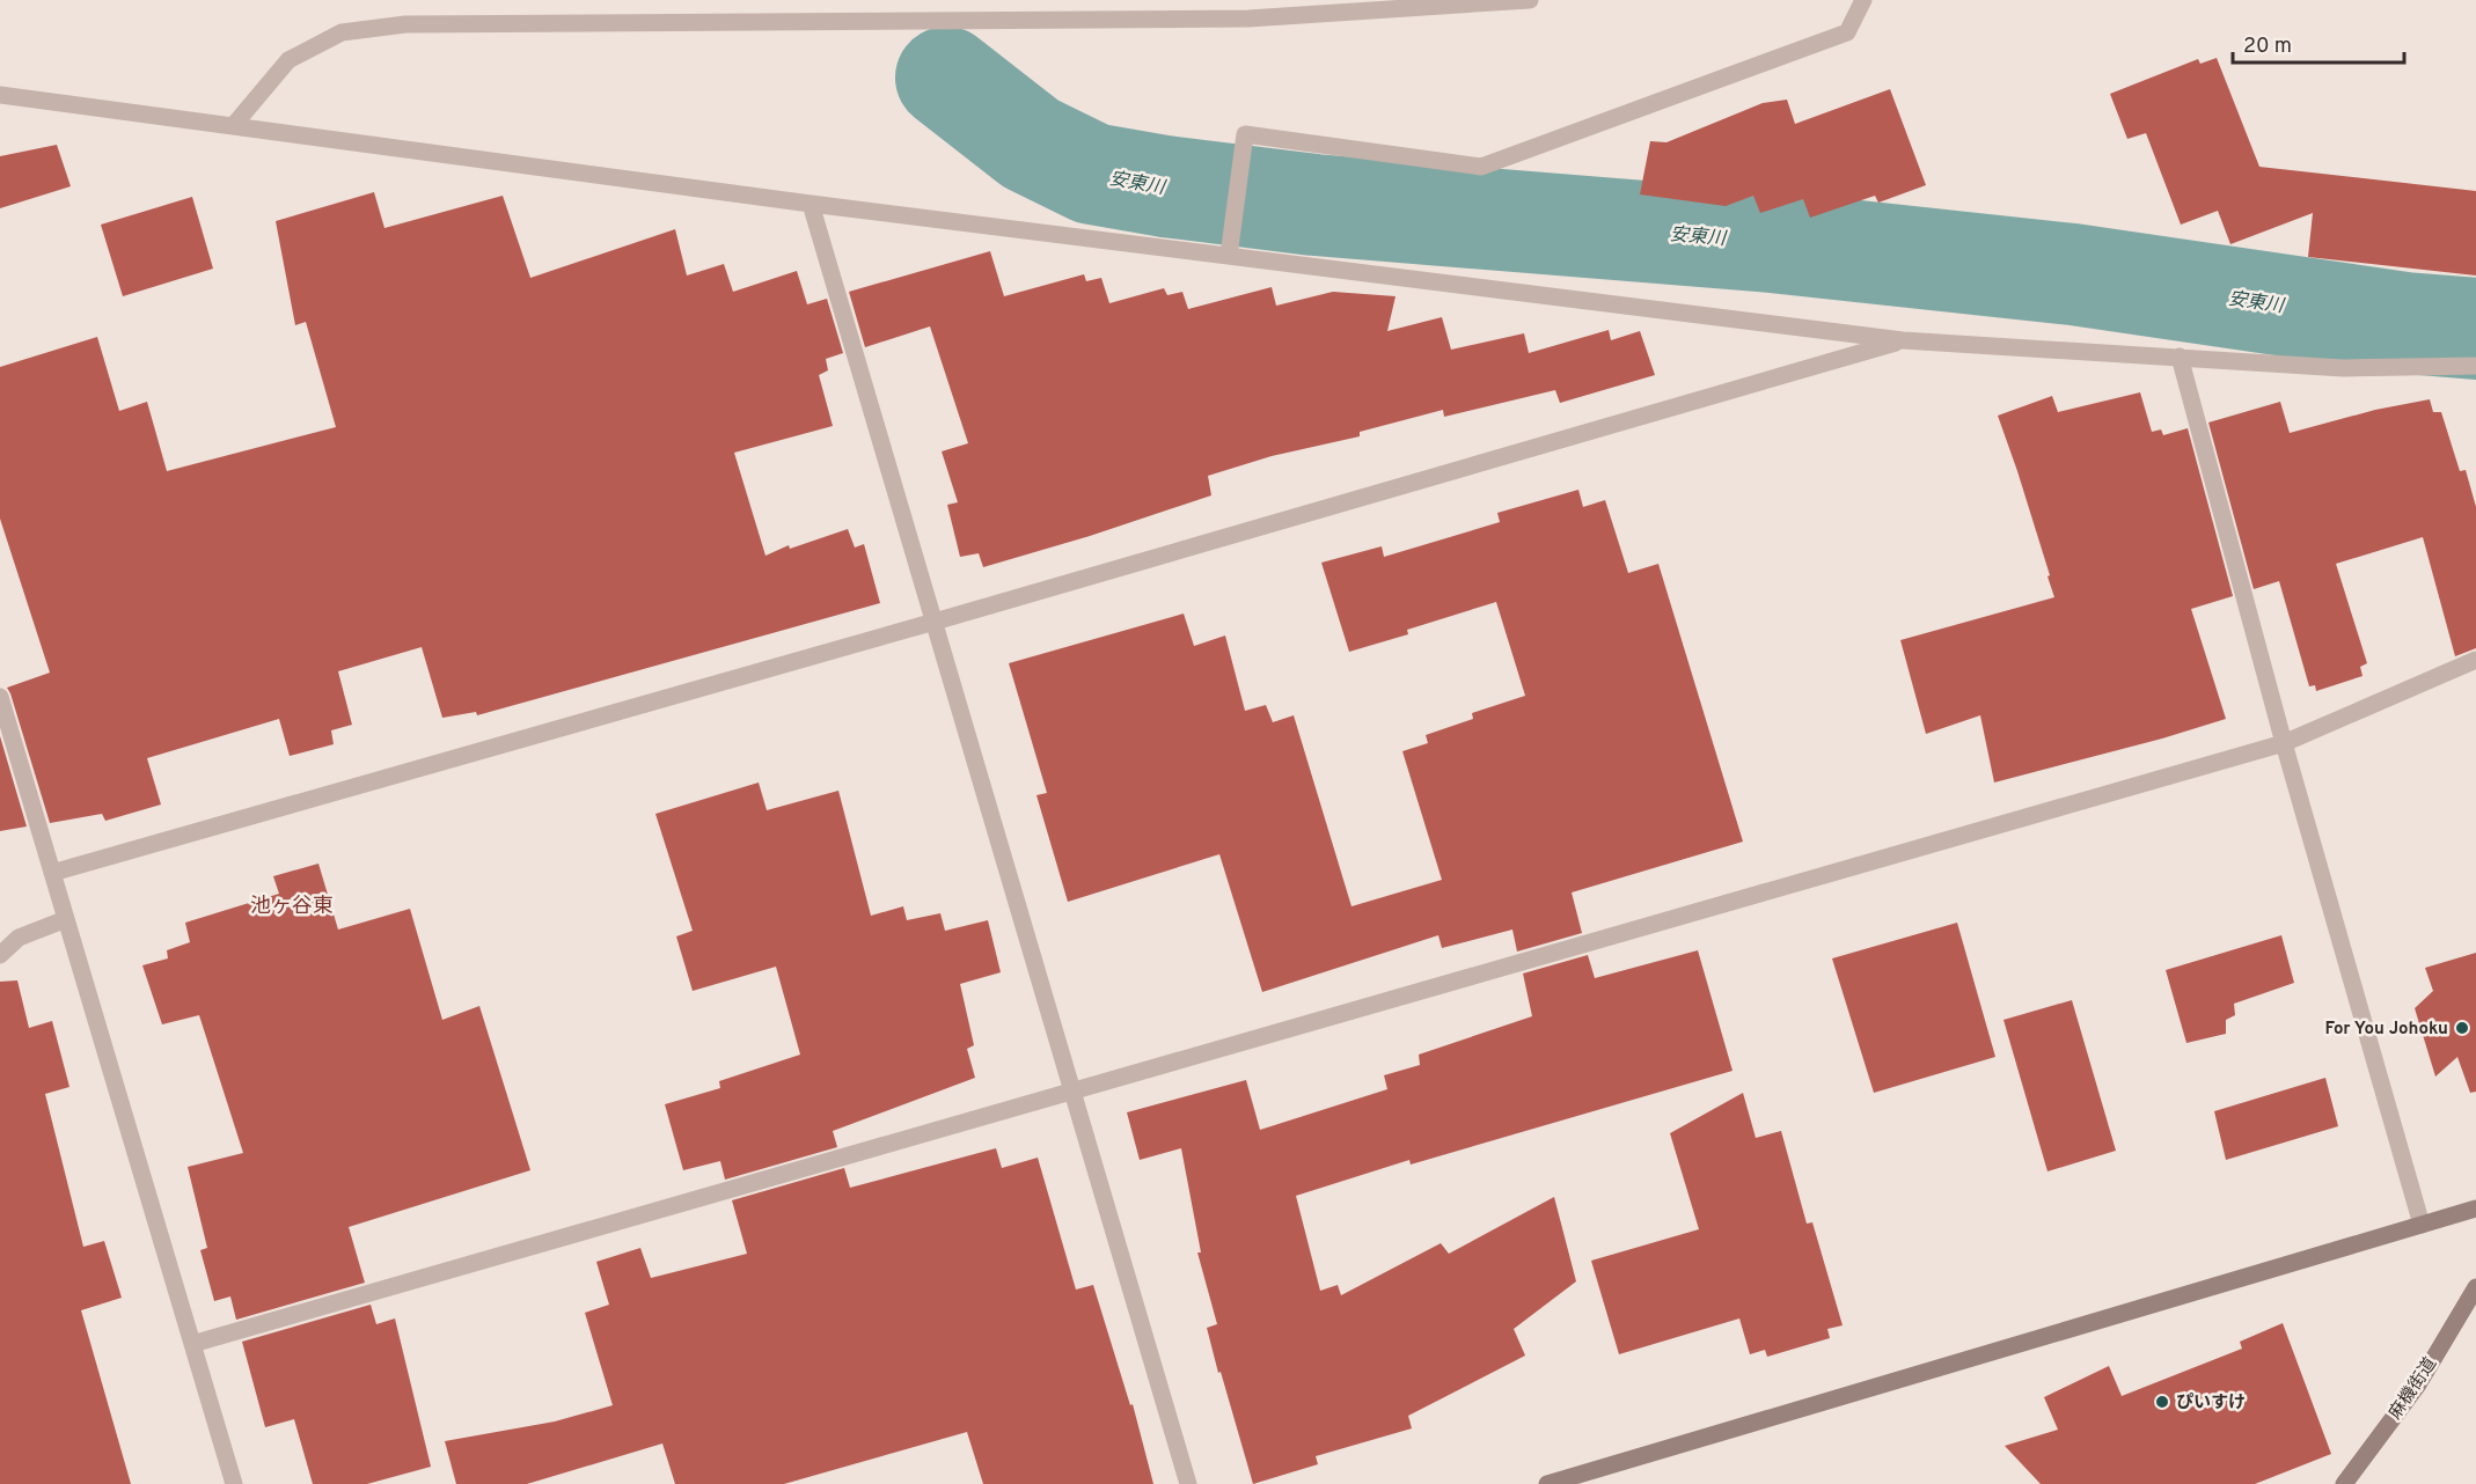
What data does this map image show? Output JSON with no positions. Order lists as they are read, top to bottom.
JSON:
{
  "streets": {
    "street": ["麻機街道"]
  },
  "districts": ["池ヶ谷東"],
  "water": ["安東川"],
  "places": ["For You Johoku", "ぴいすけ"],
  "scale_bar": "20 m"
}
